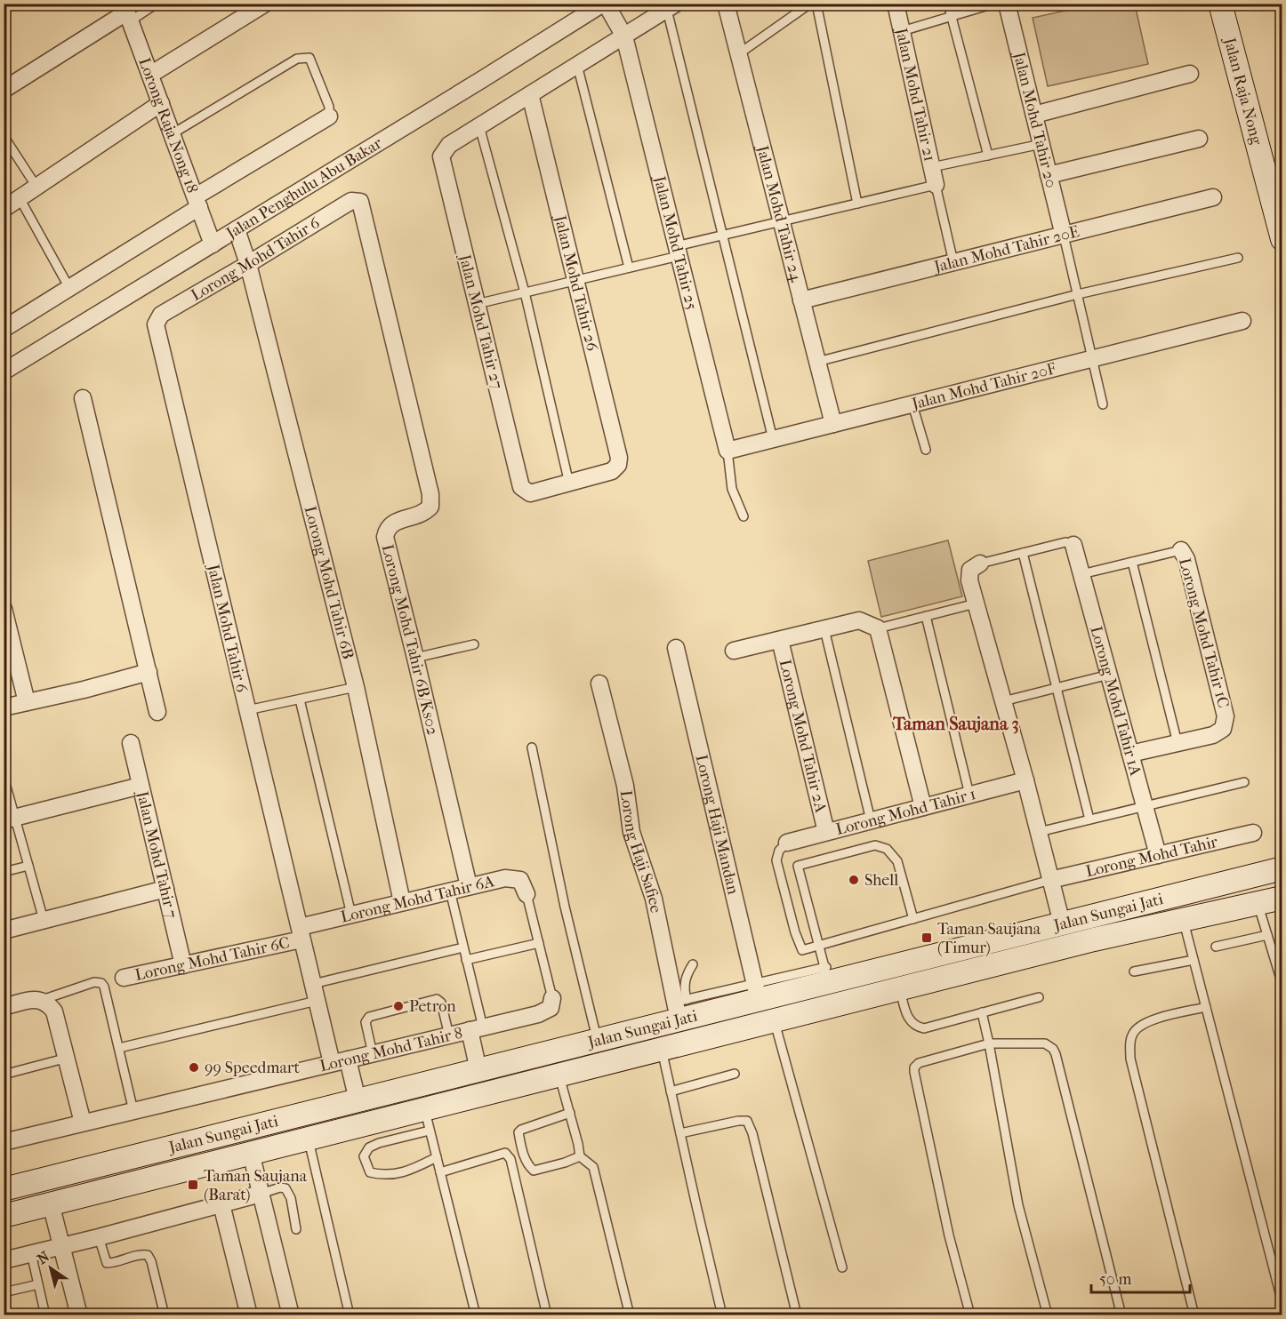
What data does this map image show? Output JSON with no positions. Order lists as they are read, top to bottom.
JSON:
{
  "streets": {
    "main road": ["Jalan Raja Nong", "Jalan Sungai Jati"],
    "street": [
      "Jalan Mohd Tahir 21",
      "Jalan Mohd Tahir 20",
      "Lorong Raja Nong 18",
      "Jalan Penghulu Abu Bakar",
      "Jalan Mohd Tahir 24",
      "Jalan Mohd Tahir 25",
      "Jalan Mohd Tahir 20E",
      "Lorong Mohd Tahir 6",
      "Jalan Mohd Tahir 26",
      "Jalan Mohd Tahir 27",
      "Jalan Mohd Tahir 20F",
      "Lorong Mohd Tahir 6B",
      "Jalan Mohd Tahir 6",
      "Lorong Mohd Tahir 1C",
      "Lorong Mohd Tahir 6B/Ks02",
      "Lorong Mohd Tahir 1A",
      "Lorong Mohd Tahir 2A",
      "Lorong Mohd Tahir 1",
      "Lorong Haji Mandan",
      "Lorong Haji Safiee",
      "Jalan Mohd Tahir 7",
      "Lorong Mohd Tahir",
      "Lorong Mohd Tahir 6A",
      "Lorong Mohd Tahir 6C",
      "Lorong Mohd Tahir 8"
    ]
  },
  "crossings": [
    ["Jalan Mohd Tahir 20", "Jalan Mohd Tahir 20E"],
    ["Lorong Raja Nong 18", "Jalan Penghulu Abu Bakar"],
    ["Jalan Penghulu Abu Bakar", "Jalan Mohd Tahir 25"],
    ["Jalan Penghulu Abu Bakar", "Lorong Mohd Tahir 6B"],
    ["Jalan Mohd Tahir 24", "Jalan Mohd Tahir 20E"],
    ["Jalan Mohd Tahir 24", "Jalan Mohd Tahir 20F"],
    ["Jalan Mohd Tahir 25", "Jalan Mohd Tahir 20F"],
    ["Lorong Mohd Tahir 6", "Lorong Mohd Tahir 6B"],
    ["Lorong Mohd Tahir 6", "Jalan Mohd Tahir 6"],
    ["Lorong Mohd Tahir 6", "Lorong Mohd Tahir 6B/Ks02"],
    ["Jalan Mohd Tahir 26", "Jalan Mohd Tahir 27"],
    ["Lorong Mohd Tahir 6B", "Lorong Mohd Tahir 6A"],
    ["Jalan Mohd Tahir 6", "Lorong Mohd Tahir 6A"],
    ["Jalan Mohd Tahir 6", "Lorong Mohd Tahir 6C"],
    ["Lorong Mohd Tahir 6B/Ks02", "Lorong Mohd Tahir 6A"],
    ["Lorong Mohd Tahir 1A", "Lorong Mohd Tahir"],
    ["Lorong Mohd Tahir 2A", "Lorong Mohd Tahir 1"],
    ["Lorong Haji Mandan", "Jalan Sungai Jati"],
    ["Lorong Haji Safiee", "Jalan Sungai Jati"],
    ["Jalan Mohd Tahir 7", "Lorong Mohd Tahir 6C"],
    ["Lorong Mohd Tahir 6A", "Lorong Mohd Tahir 6C"]
  ],
  "districts": ["Taman Saujana 3"],
  "places": {
    "other": ["Shell", "Petron", "99 Speedmart"],
    "transit": ["Taman Saujana (Timur)", "Taman Saujana (Barat)"]
  },
  "scale_bar": "50 m",
  "north": "top left"
}
